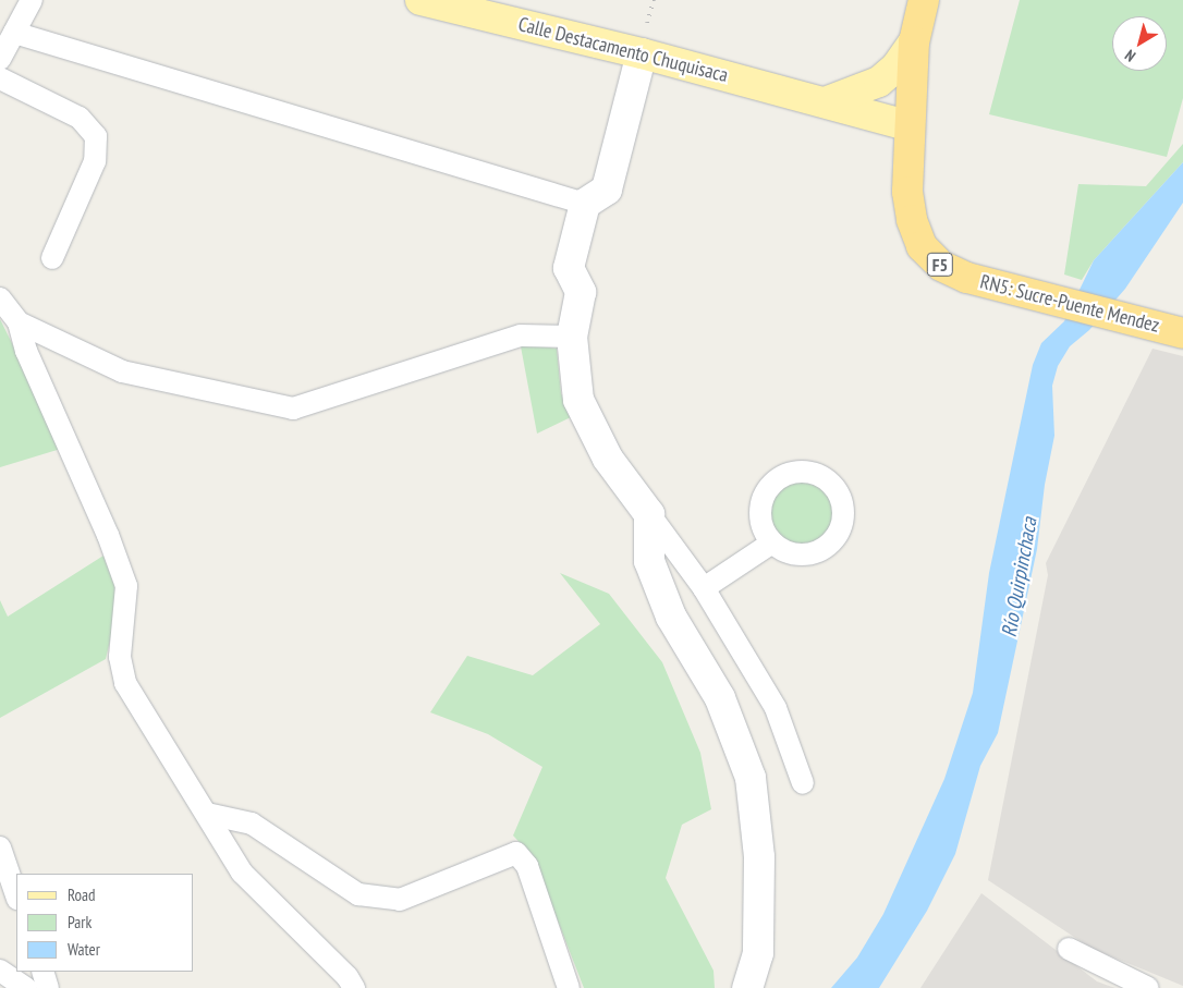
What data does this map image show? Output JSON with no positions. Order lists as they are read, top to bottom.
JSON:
{
  "streets": {
    "highway": ["F5", "RN5: Sucre-Puente Mendez"],
    "main road": ["Calle Destacamento Chuquisaca"]
  },
  "crossings": [
    ["Calle Destacamento Chuquisaca", "RN5: Sucre-Puente Mendez"]
  ],
  "water": ["Río Quirpinchaca"],
  "legend": ["Road", "Park", "Water"],
  "north": "bottom left"
}
